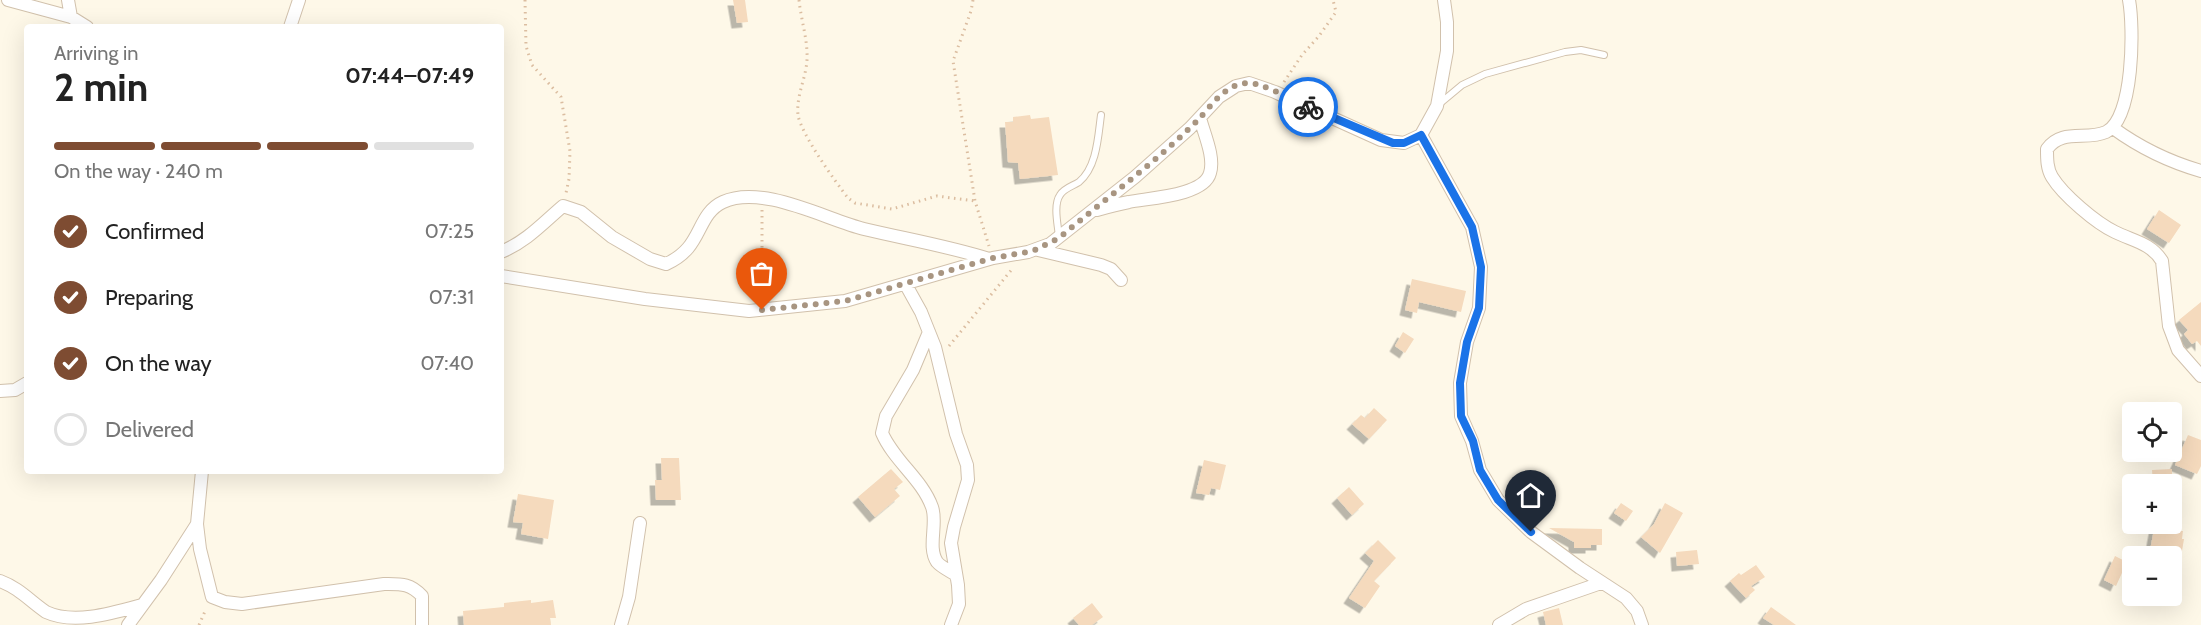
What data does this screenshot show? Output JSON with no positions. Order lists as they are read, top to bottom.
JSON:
{
  "page": {
    "heading": ["2 min", "Arriving in", "07:44–07:49"],
    "bar": "On the way · 240 m",
    "list": [
      ["Confirmed", "07:25"],
      ["Preparing", "07:31"],
      ["On the way", "07:40"],
      "Delivered"
    ],
    "map_buttons": ["+", "−"]
  }
}
